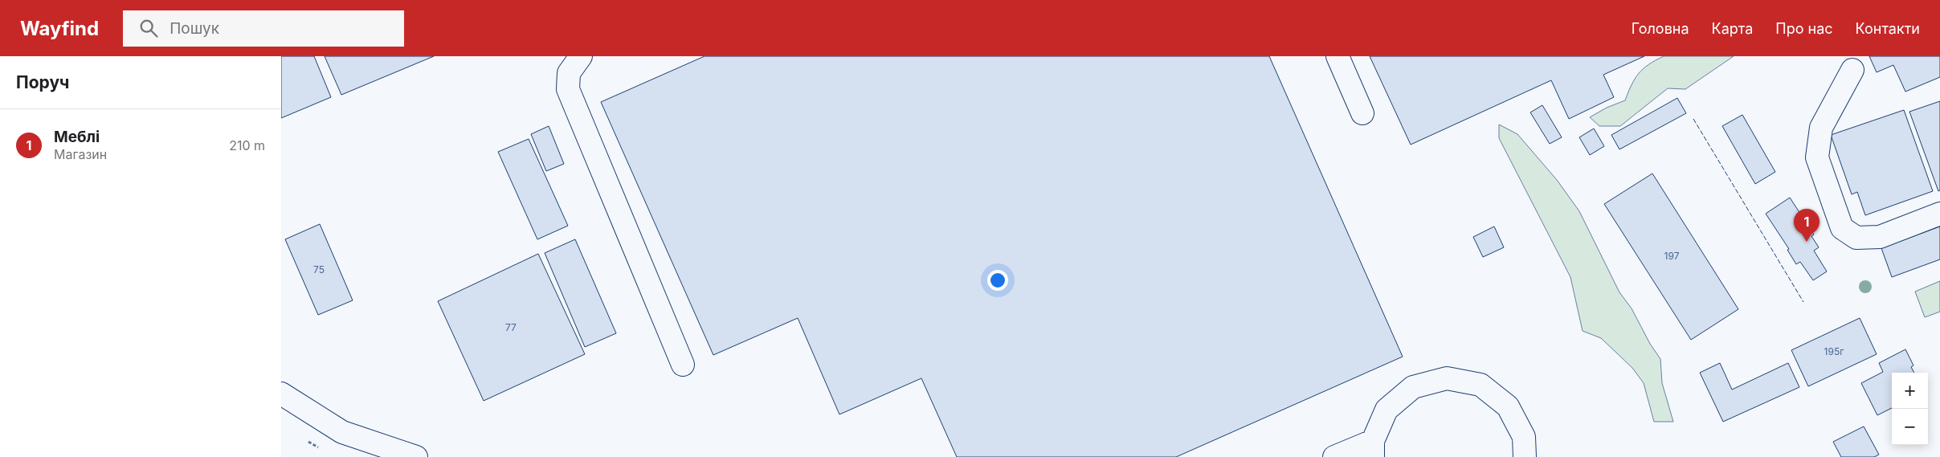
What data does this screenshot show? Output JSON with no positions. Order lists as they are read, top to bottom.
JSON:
{
  "house_numbers": [
    "197",
    "75",
    "77",
    "195г"
  ],
  "page": {
    "header": "Wayfind",
    "search": "Пошук",
    "nav": [
      "Головна",
      "Карта",
      "Про нас",
      "Контакти"
    ],
    "heading": "Поруч",
    "list": [
      {
        "mark": "1",
        "name": "Меблі",
        "note": "Магазин",
        "value": "210 m"
      }
    ],
    "pins": "1",
    "map_buttons": ["+", "−"]
  }
}
